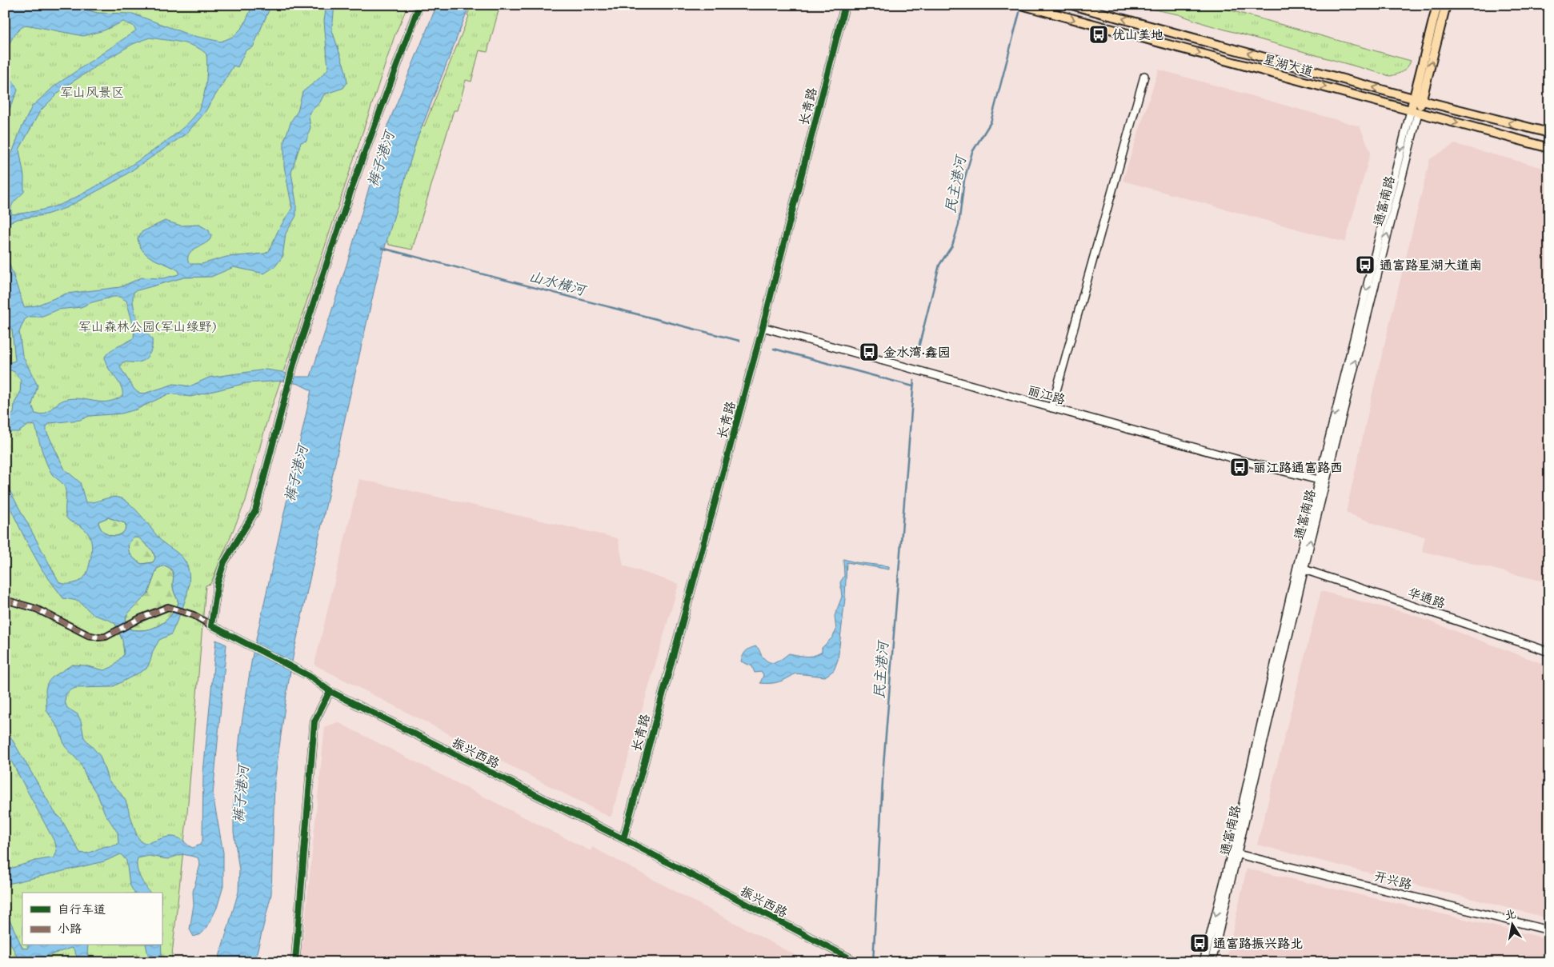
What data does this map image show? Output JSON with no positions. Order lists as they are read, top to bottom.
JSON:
{
  "streets": {
    "main road": ["星湖大道", "通富南路"],
    "street": [
      "长青路",
      "丽江路",
      "华通路",
      "振兴西路",
      "开兴路"
    ]
  },
  "crossings": [
    ["星湖大道", "通富南路"],
    ["长青路", "丽江路"],
    ["长青路", "振兴西路"],
    ["通富南路", "丽江路"],
    ["通富南路", "华通路"],
    ["通富南路", "开兴路"]
  ],
  "water": ["裤子港河", "民主港河", "山水横河"],
  "parks": ["军山风景区", "军山森林公园(军山绿野)"],
  "places": {
    "bus stop": [
      "优山美地",
      "通富路星湖大道南",
      "金水湾·鑫园",
      "丽江路通富路西",
      "通富路振兴路北"
    ]
  },
  "legend": ["自行车道", "小路"],
  "north": "top"
}
